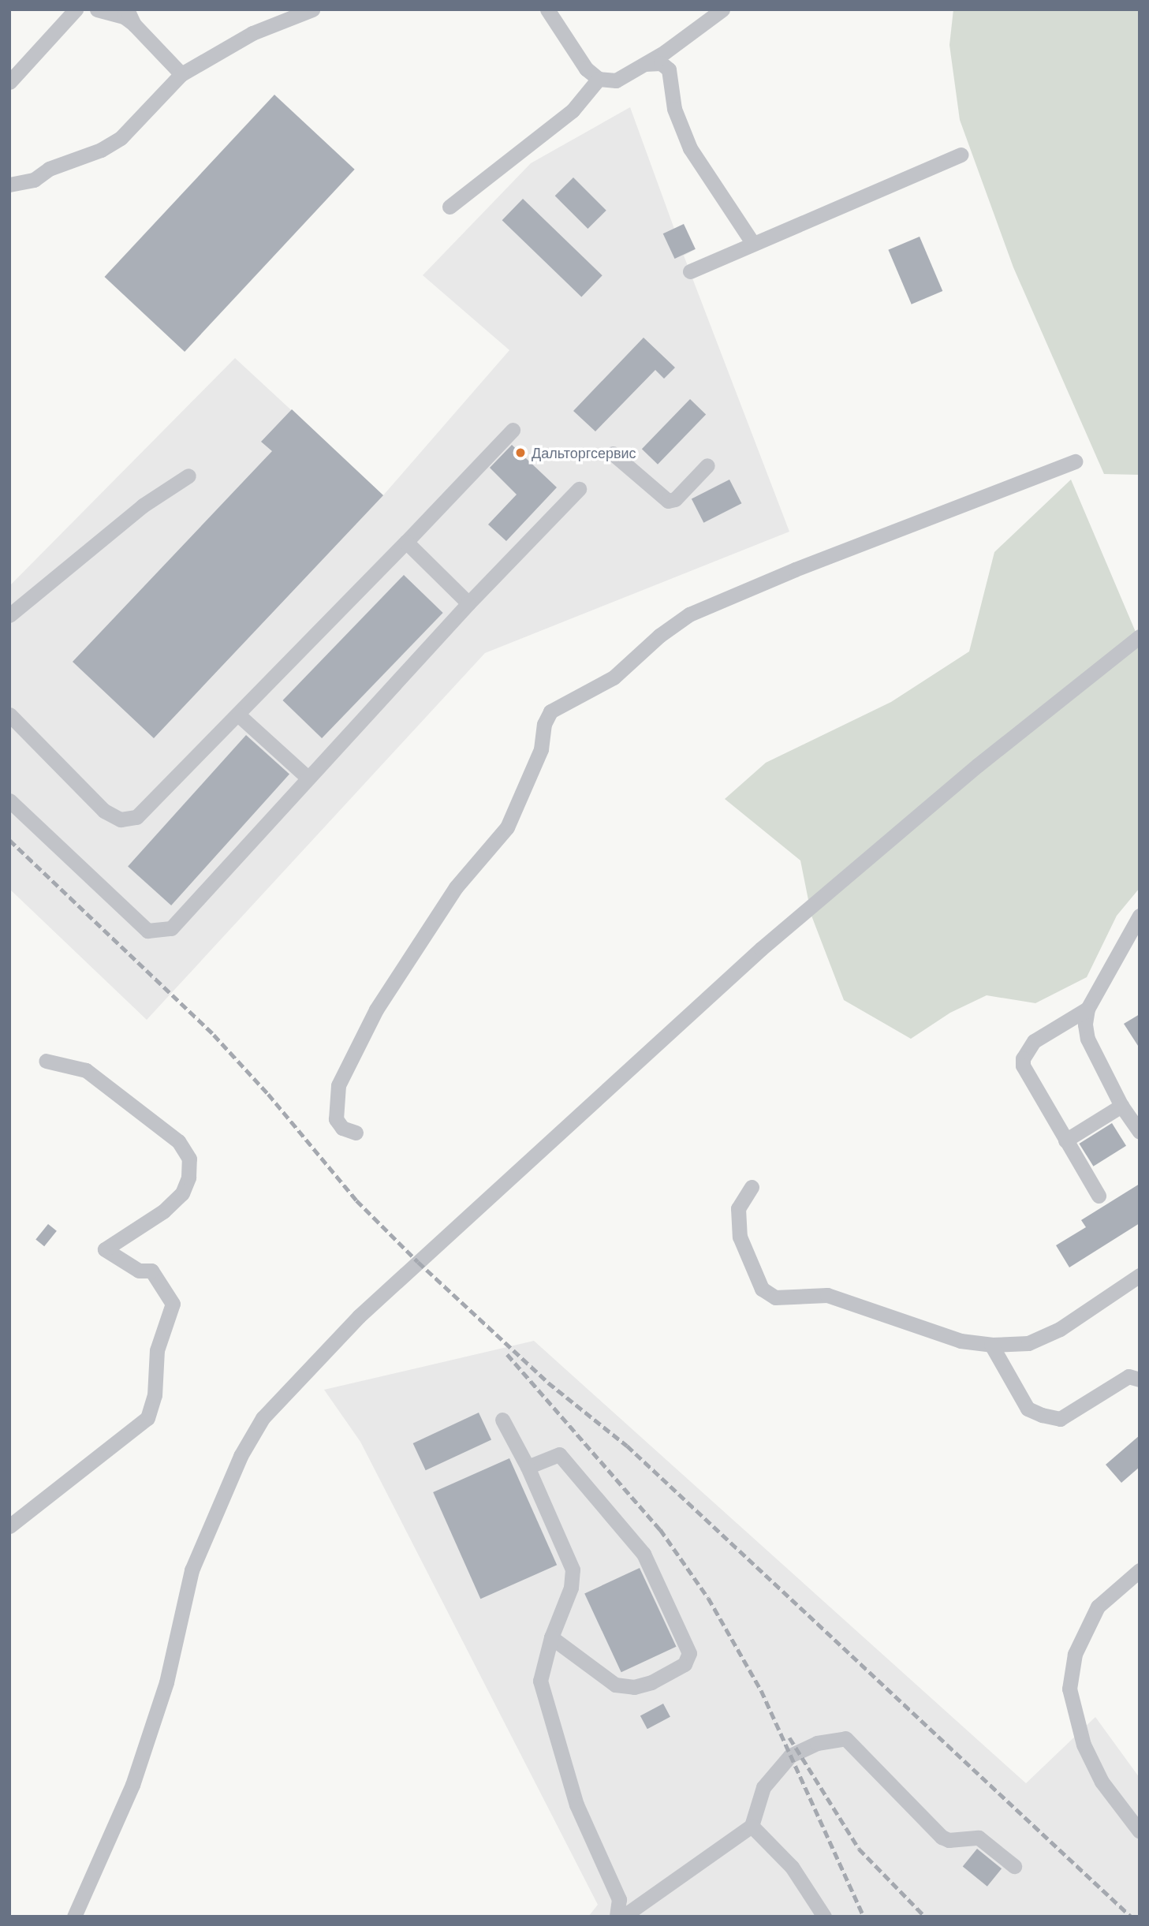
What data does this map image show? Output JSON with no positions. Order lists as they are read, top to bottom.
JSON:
{
  "places": ["Дальторгсервис"]
}
